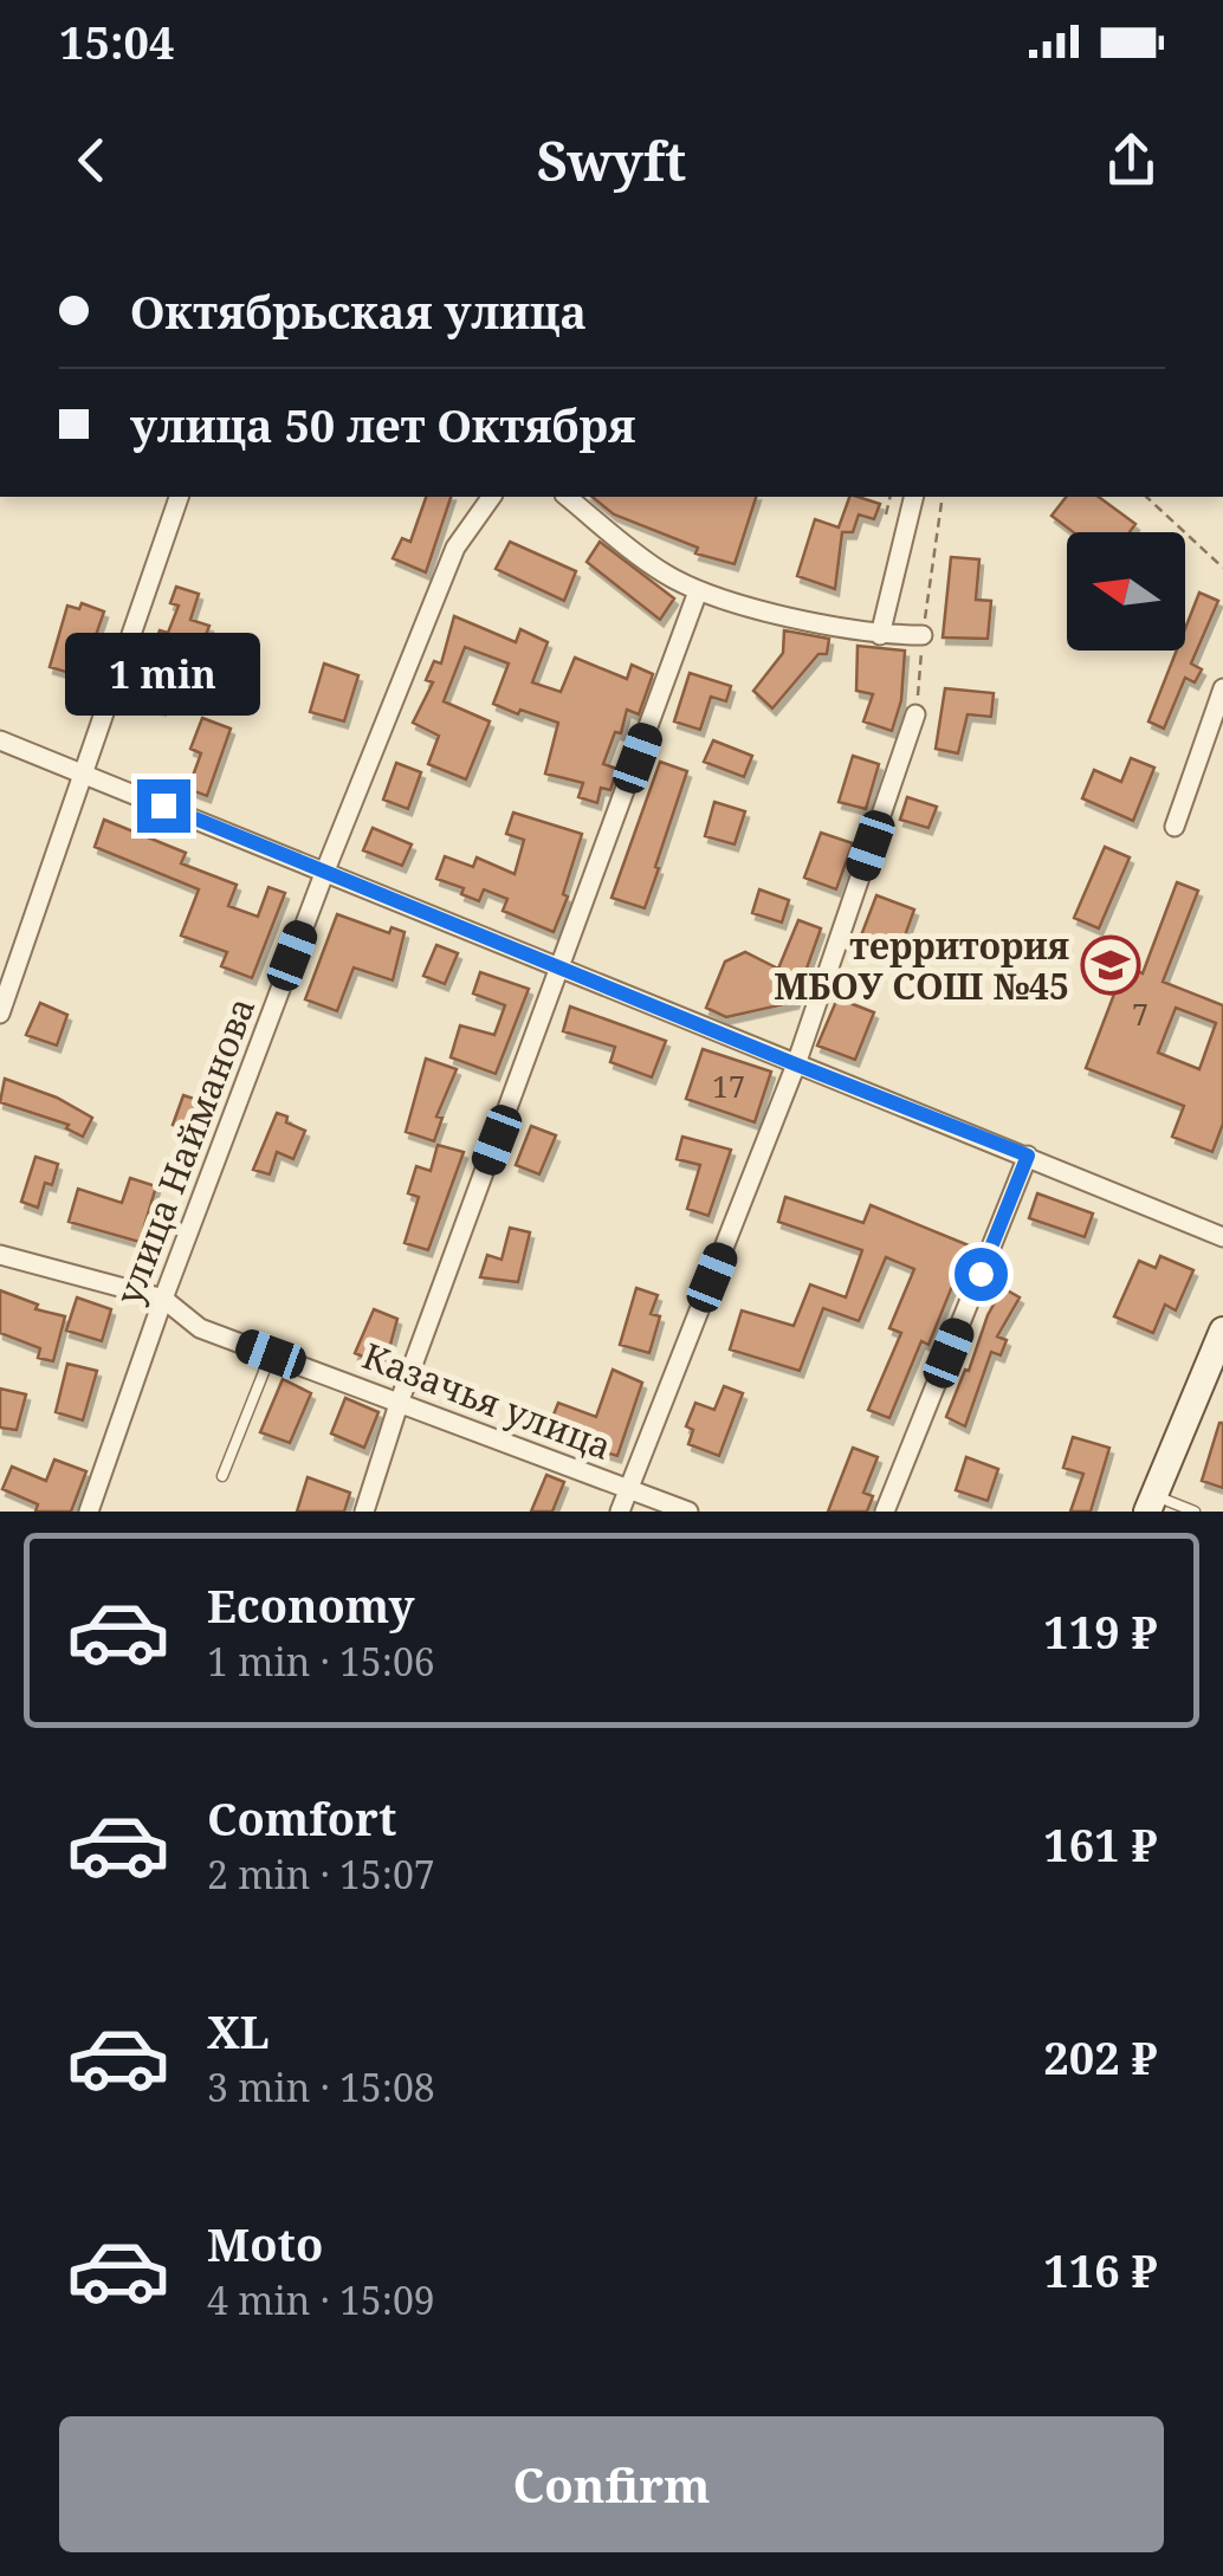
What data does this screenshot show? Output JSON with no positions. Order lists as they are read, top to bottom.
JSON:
{
  "streets": {
    "street": ["улица Найманова", "Казачья улица"]
  },
  "crossings": [
    ["улица Найманова", "Казачья улица"]
  ],
  "places": {
    "school or university": ["территория МБОУ СОШ №45"]
  },
  "house_numbers": ["7", "17"],
  "north": "left",
  "page": {
    "status": "15:04",
    "header": "Swyft",
    "banner": ["Октябрьская улица", "улица 50 лет Октября"],
    "bubble": "1 min",
    "list": [
      {
        "name": "Economy",
        "note": "1 min · 15:06",
        "value": "119 ₽"
      },
      {
        "name": "Comfort",
        "note": "2 min · 15:07",
        "value": "161 ₽"
      },
      {
        "name": "XL",
        "note": "3 min · 15:08",
        "value": "202 ₽"
      },
      {
        "name": "Moto",
        "note": "4 min · 15:09",
        "value": "116 ₽"
      }
    ],
    "buttons": "Confirm"
  }
}
